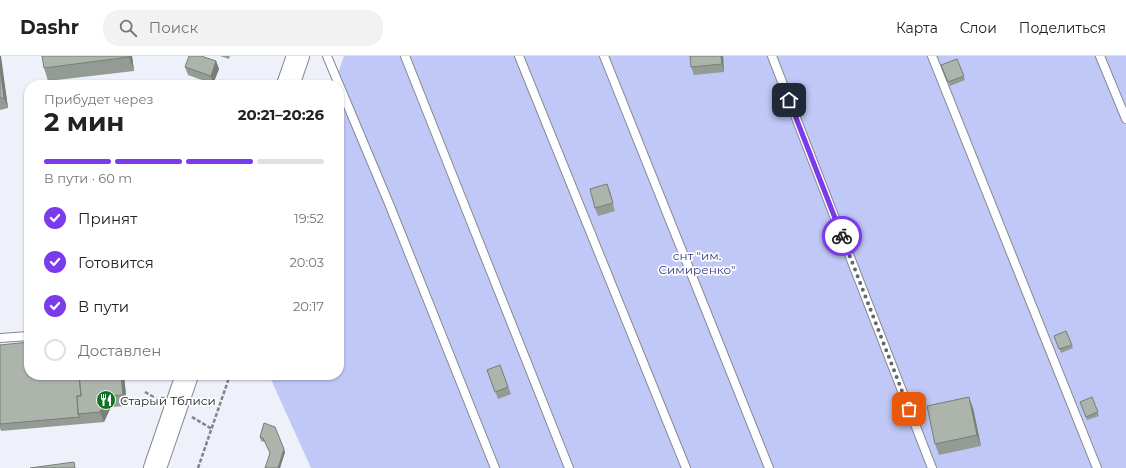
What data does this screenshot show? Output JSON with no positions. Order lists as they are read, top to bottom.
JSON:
{
  "parks": ["снт \"им. Симиренко\""],
  "places": {
    "restaurant": ["Старый Тблиси"]
  },
  "page": {
    "header": "Dashr",
    "search": "Поиск",
    "nav": ["Карта", "Слои", "Поделиться"],
    "heading": ["2 мин", "Прибудет через", "20:21–20:26"],
    "bar": "В пути · 60 m",
    "list": [
      ["Принят", "19:52"],
      ["Готовится", "20:03"],
      ["В пути", "20:17"],
      "Доставлен"
    ]
  }
}
